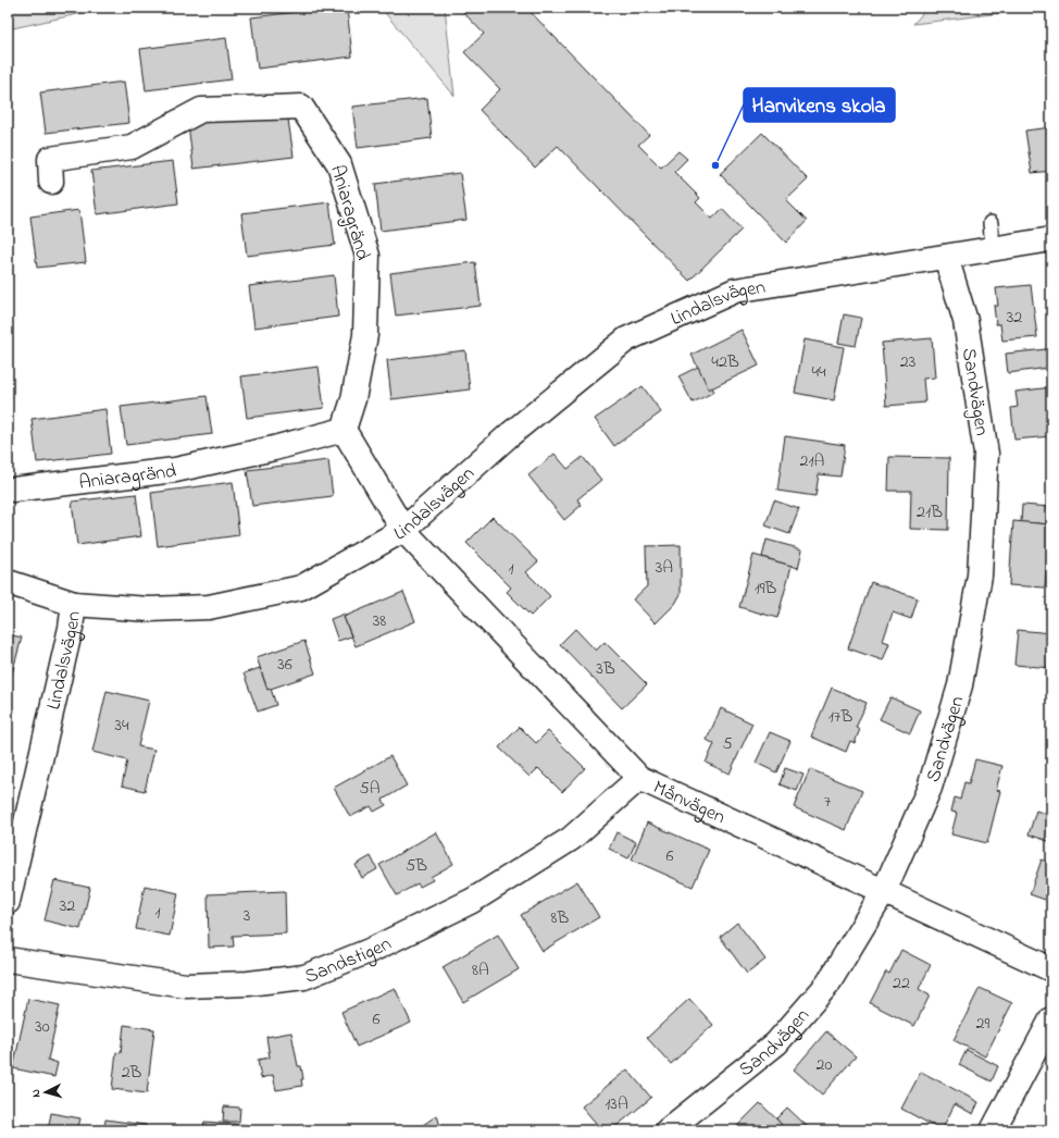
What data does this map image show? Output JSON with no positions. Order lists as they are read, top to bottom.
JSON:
{
  "streets": {
    "street": [
      "Aniaragränd",
      "Lindalsvägen",
      "Sandvägen",
      "Månvägen",
      "Sandstigen"
    ]
  },
  "crossings": [
    ["Lindalsvägen", "Sandvägen"],
    ["Lindalsvägen", "Månvägen"],
    ["Sandvägen", "Månvägen"],
    ["Månvägen", "Sandstigen"]
  ],
  "places": ["Hanvikens skola"],
  "house_numbers": [
    "32",
    "42B",
    "23",
    "44",
    "21A",
    "21B",
    "3A",
    "1",
    "19B",
    "38",
    "36",
    "3B",
    "17B",
    "34",
    "5",
    "5A",
    "7",
    "6",
    "5B",
    "32",
    "1",
    "3",
    "8B",
    "8A",
    "22",
    "6",
    "29",
    "30",
    "20",
    "2B",
    "13A"
  ],
  "north": "left"
}
